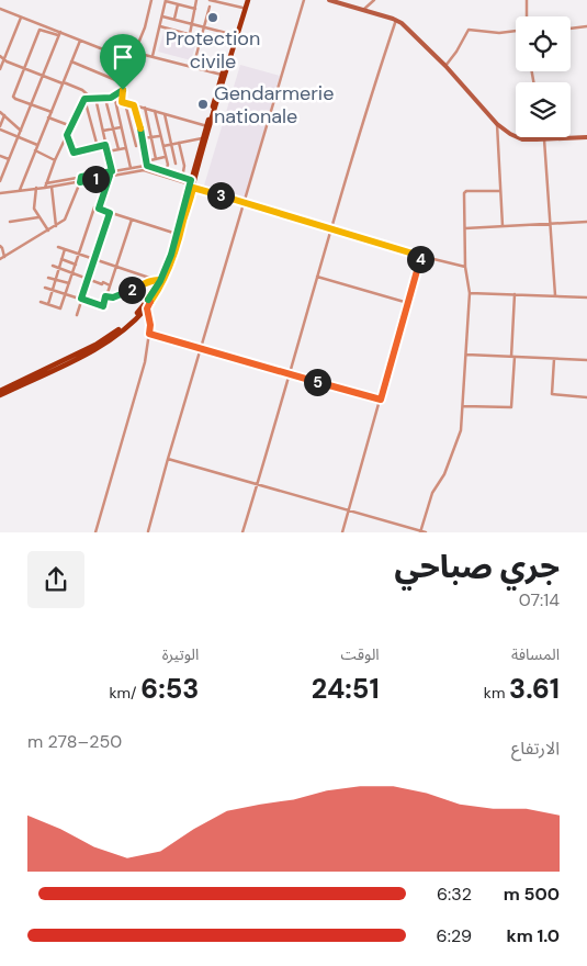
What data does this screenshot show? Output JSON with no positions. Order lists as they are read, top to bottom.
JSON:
{
  "places": ["Protection civile", "Gendarmerie nationale"],
  "page": {
    "pins": [
      "1",
      "3",
      "4",
      "2",
      "5"
    ],
    "heading": ["جري صباحي", "07:14"],
    "stats": [
      ["المسافة", "3.61 km"],
      ["الوقت", "24:51"],
      ["الوتيرة", "6:53 /km"]
    ],
    "chart": ["الارتفاع", "250–278 m"],
    "list": [
      {
        "name": "500 m",
        "note": "6:32"
      },
      {
        "name": "1.0 km",
        "note": "6:29"
      }
    ]
  }
}
